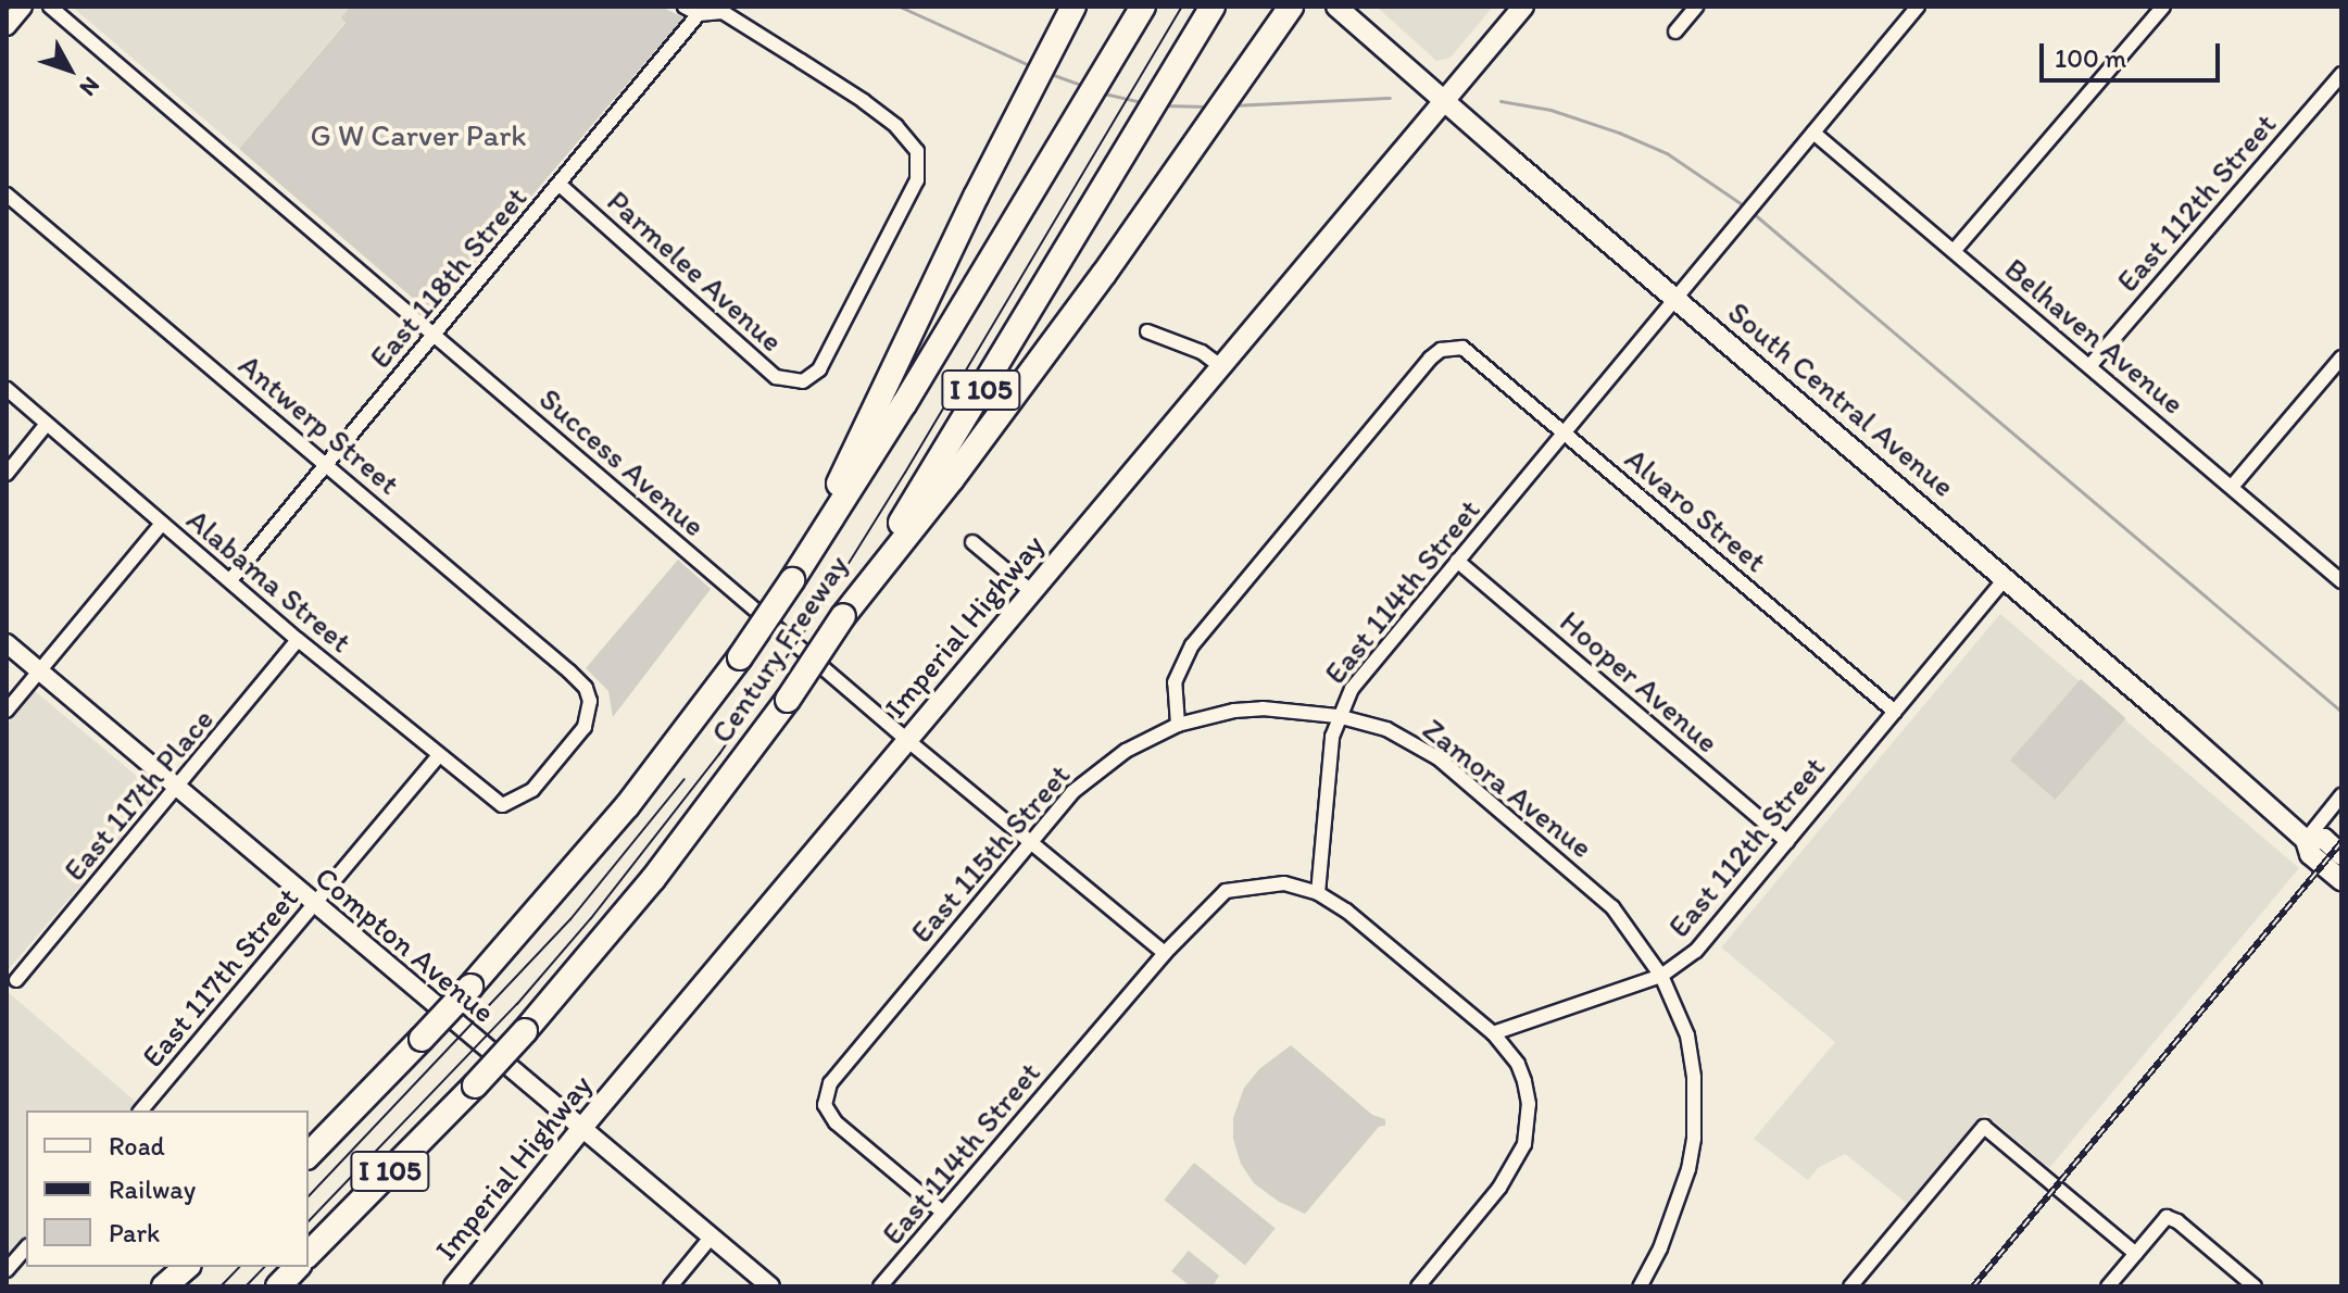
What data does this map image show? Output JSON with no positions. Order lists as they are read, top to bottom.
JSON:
{
  "streets": {
    "highway": ["I 105", "Century Freeway"],
    "main road": ["South Central Avenue", "Imperial Highway", "Compton Avenue"],
    "street": [
      "East 112th Street",
      "Parmelee Avenue",
      "East 118th Street",
      "Belhaven Avenue",
      "Antwerp Street",
      "Success Avenue",
      "Alvaro Street",
      "Alabama Street",
      "East 114th Street",
      "Hooper Avenue",
      "Zamora Avenue",
      "East 117th Place",
      "East 115th Street",
      "East 117th Street"
    ]
  },
  "crossings": [
    ["East 112th Street", "Belhaven Avenue"],
    ["East 112th Street", "South Central Avenue"],
    ["East 112th Street", "Alvaro Street"],
    ["East 112th Street", "Hooper Avenue"],
    ["East 112th Street", "Zamora Avenue"],
    ["Parmelee Avenue", "East 118th Street"],
    ["East 118th Street", "Antwerp Street"],
    ["East 118th Street", "Success Avenue"],
    ["East 118th Street", "Alabama Street"],
    ["Belhaven Avenue", "East 114th Street"],
    ["South Central Avenue", "East 114th Street"],
    ["South Central Avenue", "Imperial Highway"],
    ["Antwerp Street", "Alabama Street"],
    ["Success Avenue", "East 114th Street"],
    ["Success Avenue", "Imperial Highway"],
    ["Success Avenue", "East 115th Street"],
    ["Alvaro Street", "East 114th Street"],
    ["Alvaro Street", "Zamora Avenue"],
    ["Alvaro Street", "East 115th Street"],
    ["Alabama Street", "East 117th Place"],
    ["Alabama Street", "East 117th Street"],
    ["East 114th Street", "Hooper Avenue"],
    ["East 114th Street", "Zamora Avenue"],
    ["East 114th Street", "East 115th Street"],
    ["Imperial Highway", "Compton Avenue"],
    ["Zamora Avenue", "East 115th Street"],
    ["East 117th Place", "Compton Avenue"],
    ["Compton Avenue", "East 117th Street"]
  ],
  "parks": ["G W Carver Park"],
  "legend": ["Road", "Railway", "Park"],
  "scale_bar": "100 m",
  "north": "bottom right"
}
